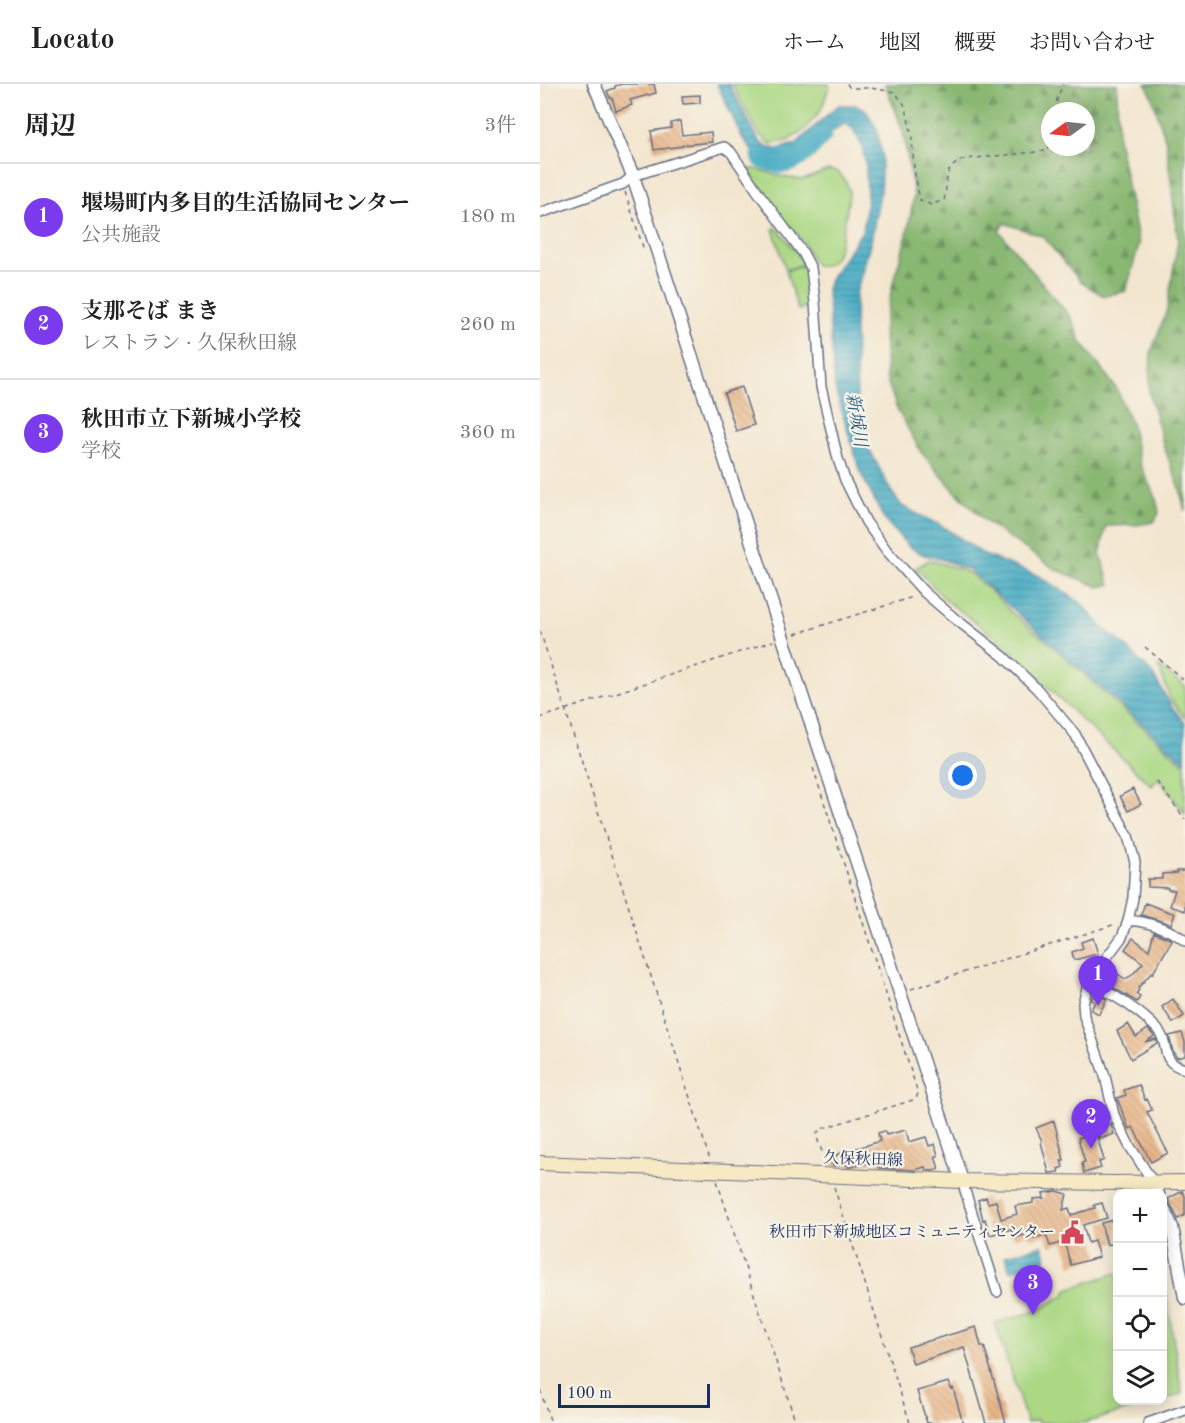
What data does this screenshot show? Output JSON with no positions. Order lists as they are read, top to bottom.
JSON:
{
  "streets": {
    "main road": ["久保秋田線"]
  },
  "water": ["新城川"],
  "places": {
    "public building": ["秋田市下新城地区コミュニティセンター"]
  },
  "scale_bar": "100 m",
  "north": "left",
  "page": {
    "header": "Locato",
    "nav": [
      "ホーム",
      "地図",
      "概要",
      "お問い合わせ"
    ],
    "heading": ["周辺", "3件"],
    "list": [
      {
        "mark": "1",
        "name": "堰場町内多目的生活協同センター",
        "note": "公共施設",
        "value": "180 m"
      },
      {
        "mark": "2",
        "name": "支那そば まき",
        "note": "レストラン · 久保秋田線",
        "value": "260 m"
      },
      {
        "mark": "3",
        "name": "秋田市立下新城小学校",
        "note": "学校",
        "value": "360 m"
      }
    ],
    "pins": ["1", "2", "3"],
    "map_buttons": ["+", "−"],
    "scale": "100 m"
  }
}
